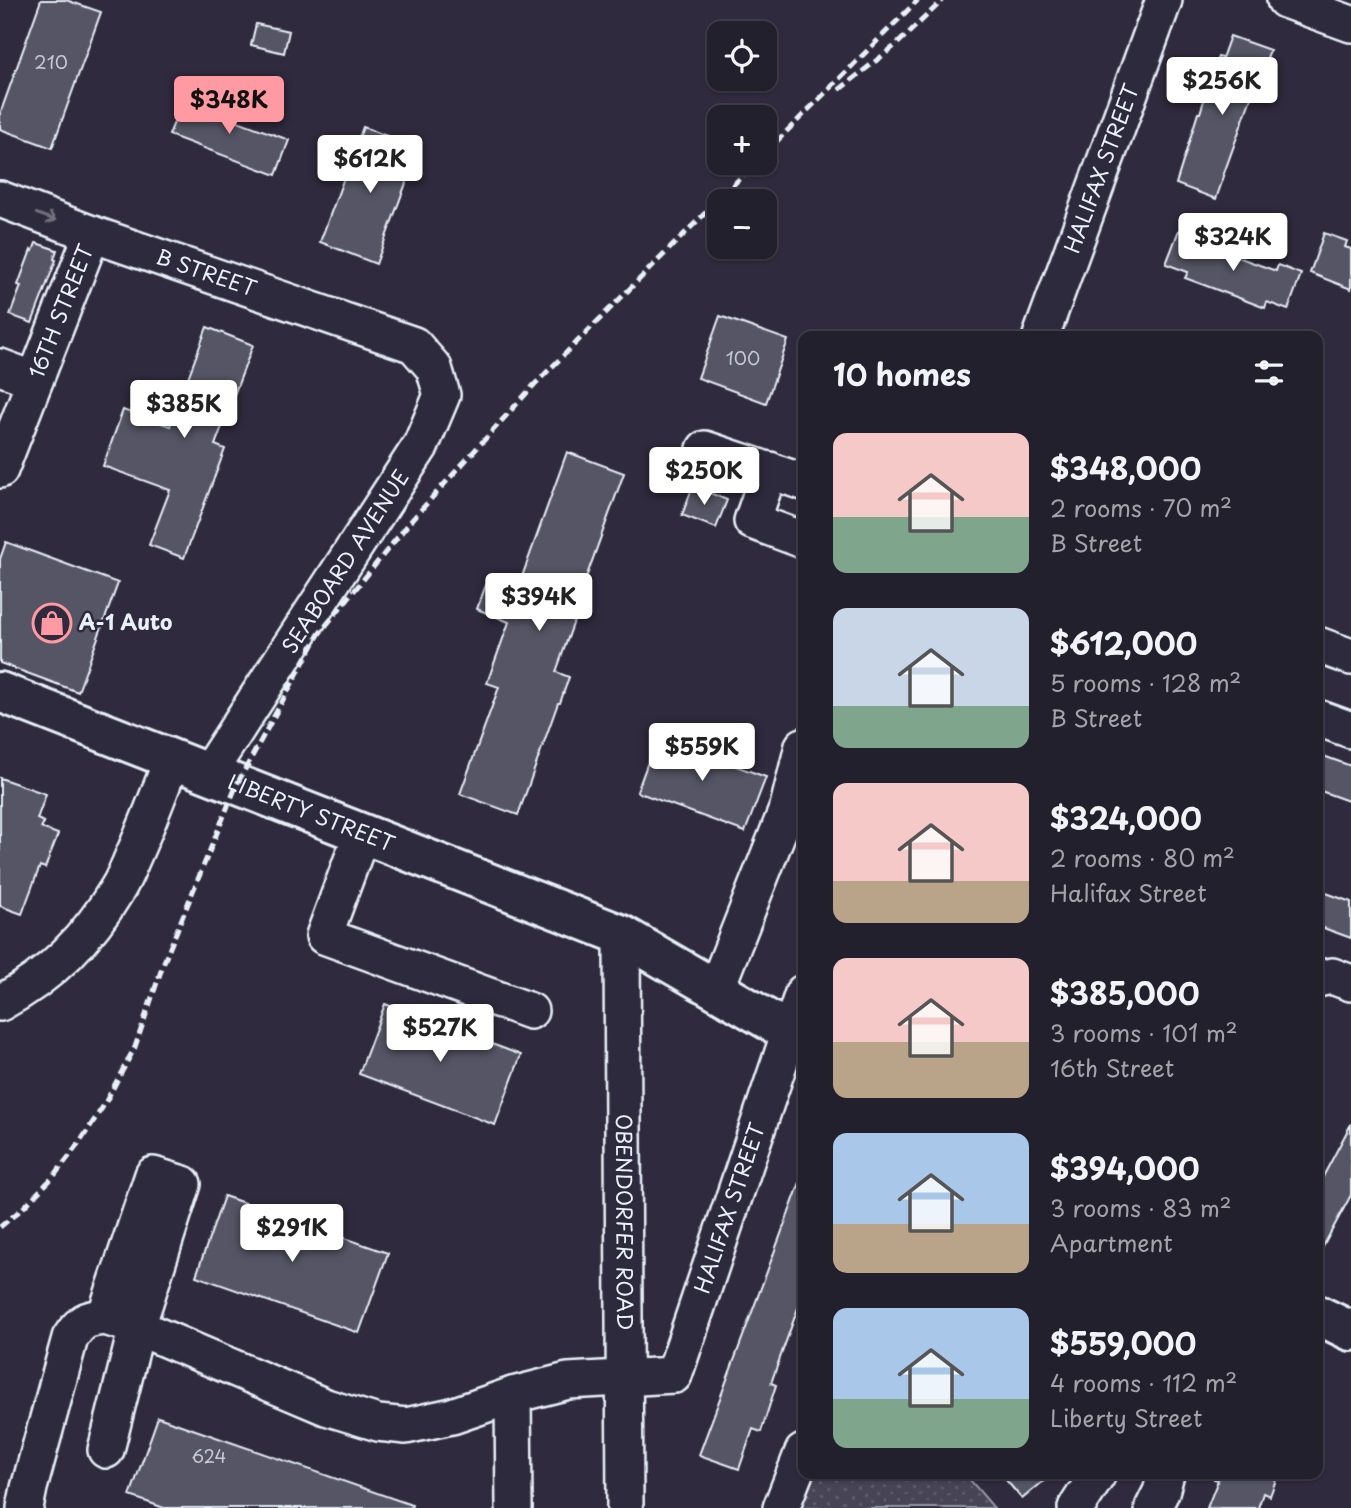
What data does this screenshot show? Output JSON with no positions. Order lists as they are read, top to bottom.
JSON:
{
  "streets": {
    "main road": ["LIBERTY STREET"],
    "street": [
      "HALIFAX STREET",
      "B STREET",
      "16TH STREET",
      "SEABOARD AVENUE",
      "OBENDORFER ROAD"
    ]
  },
  "crossings": [
    ["HALIFAX STREET", "LIBERTY STREET"],
    ["HALIFAX STREET", "OBENDORFER ROAD"],
    ["B STREET", "16TH STREET"],
    ["B STREET", "SEABOARD AVENUE"],
    ["SEABOARD AVENUE", "LIBERTY STREET"],
    ["LIBERTY STREET", "OBENDORFER ROAD"]
  ],
  "places": {
    "shop": ["A-1 Auto"]
  },
  "house_numbers": ["210", "100", "624"],
  "page": {
    "map_buttons": ["+", "−"],
    "price": [
      "$256K",
      "$348K",
      "$612K",
      "$324K",
      "$385K",
      "$250K",
      "$394K",
      "$559K",
      "$527K",
      "$291K"
    ],
    "heading": "10 homes",
    "list": [
      {
        "name": "$348,000",
        "note": "2 rooms · 70 m² · B Street"
      },
      {
        "name": "$612,000",
        "note": "5 rooms · 128 m² · B Street"
      },
      {
        "name": "$324,000",
        "note": "2 rooms · 80 m² · Halifax Street"
      },
      {
        "name": "$385,000",
        "note": "3 rooms · 101 m² · 16th Street"
      },
      {
        "name": "$394,000",
        "note": "3 rooms · 83 m² · Apartment"
      },
      {
        "name": "$559,000",
        "note": "4 rooms · 112 m² · Liberty Street"
      }
    ]
  }
}
